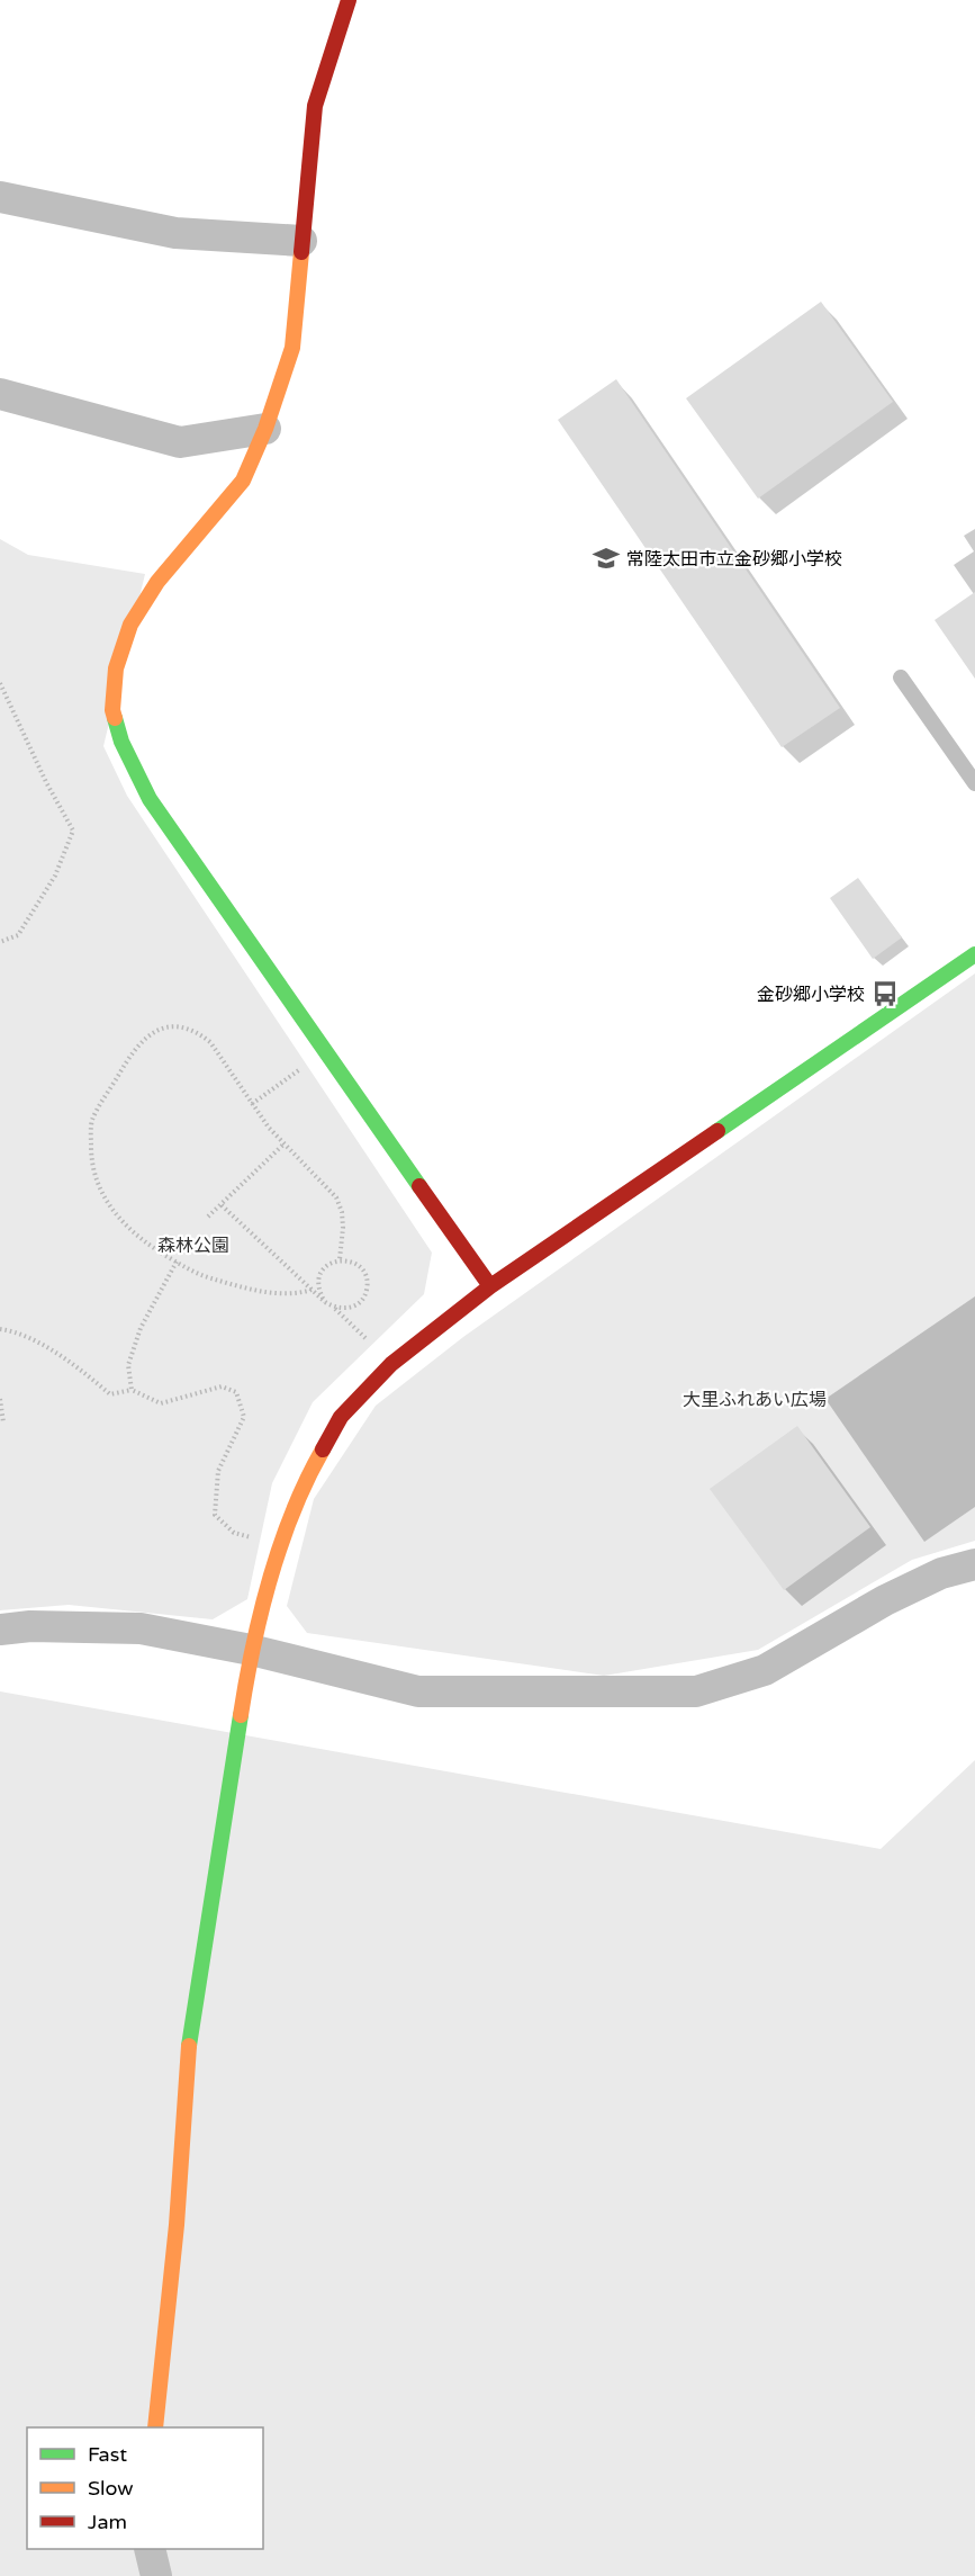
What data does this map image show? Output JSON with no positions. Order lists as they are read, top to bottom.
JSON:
{
  "parks": ["森林公園", "大里ふれあい広場"],
  "places": {
    "school or university": ["常陸太田市立金砂郷小学校"],
    "bus stop": ["金砂郷小学校"]
  },
  "legend": ["Fast", "Slow", "Jam"]
}
